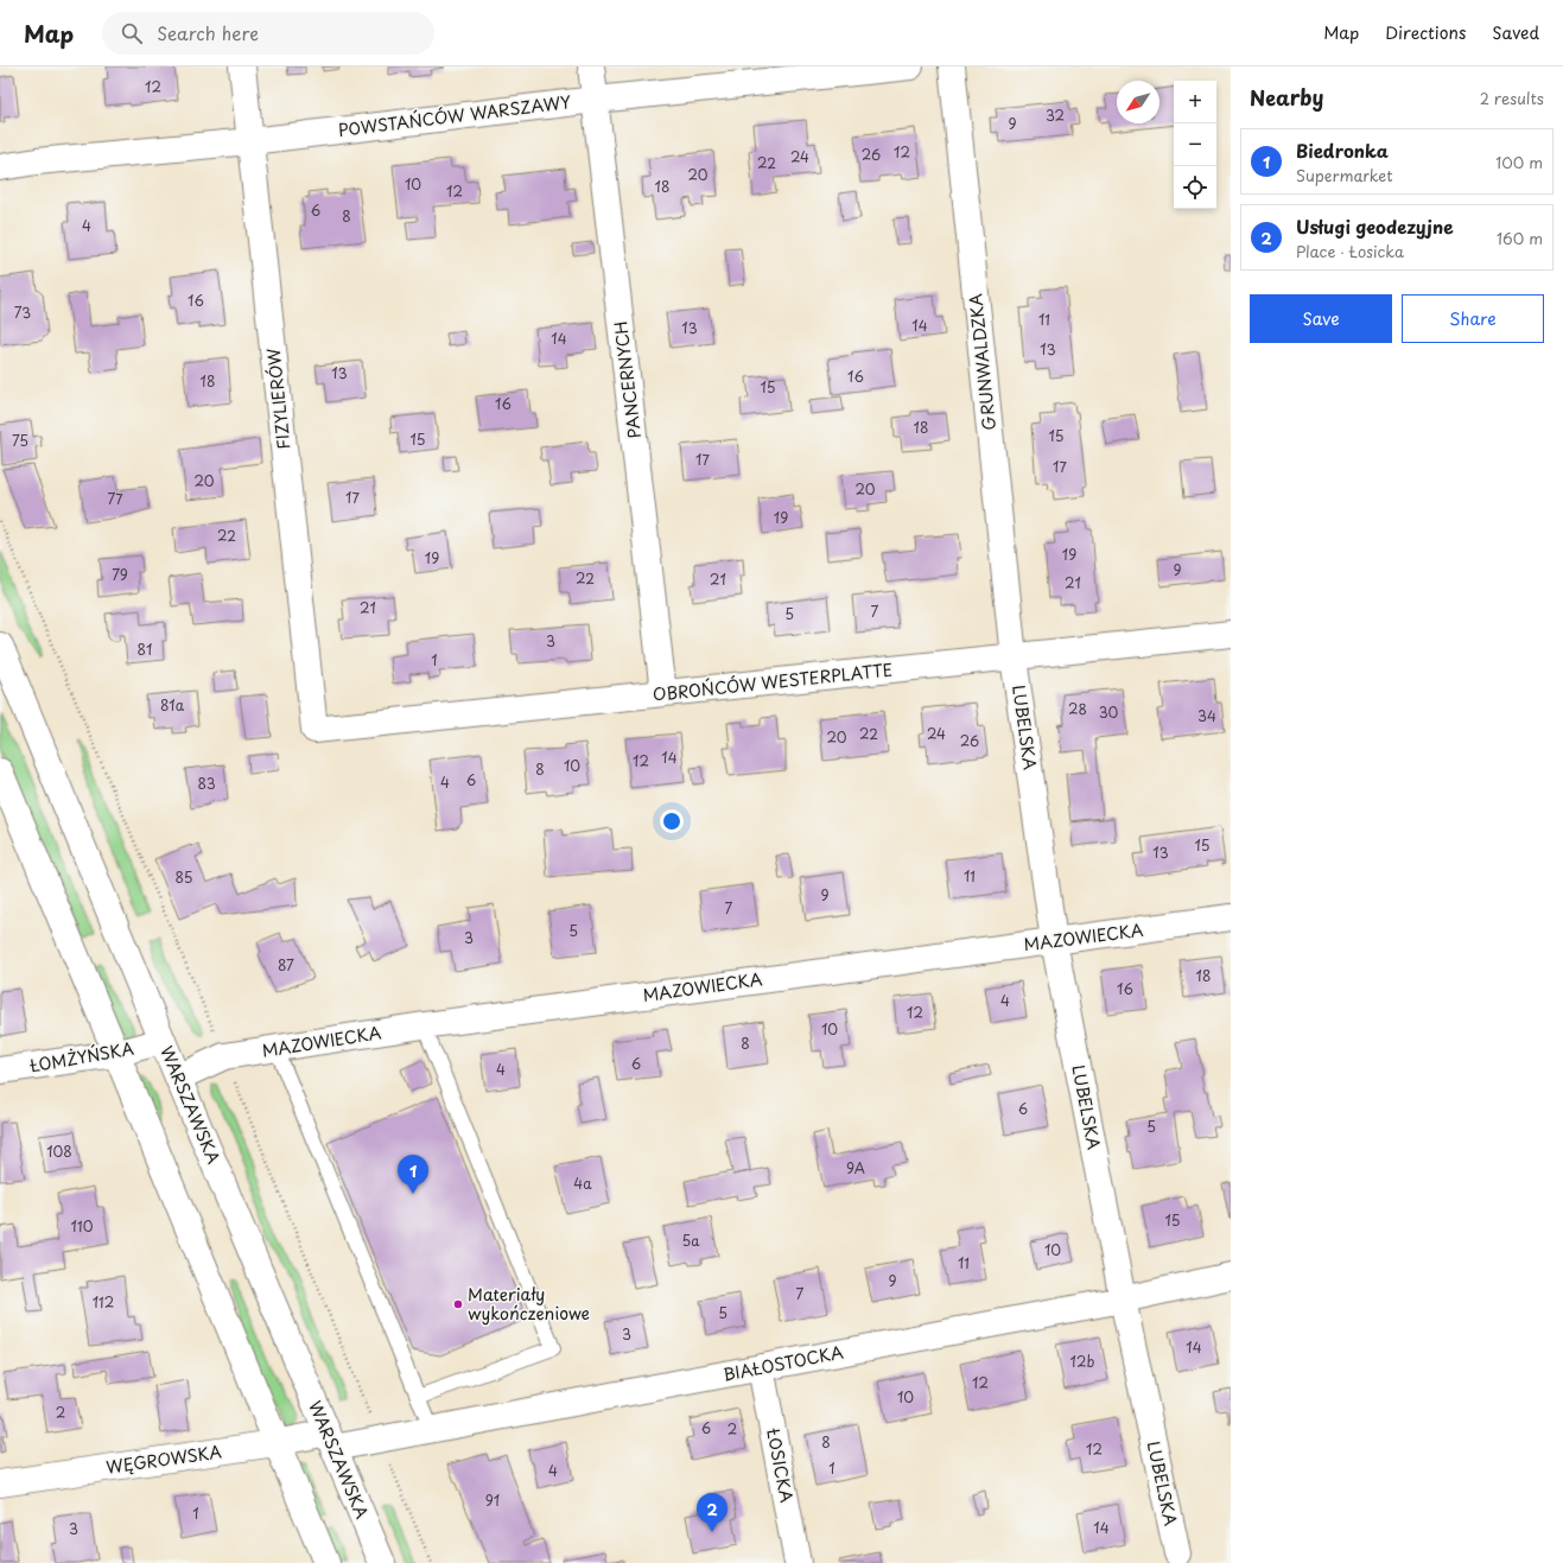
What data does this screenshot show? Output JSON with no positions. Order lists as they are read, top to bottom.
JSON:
{
  "streets": {
    "street": [
      "POWSTAŃCÓW WARSZAWY",
      "GRUNWALDZKA",
      "PANCERNYCH",
      "FIZYLIERÓW",
      "OBROŃCÓW WESTERPLATTE",
      "LUBELSKA",
      "MAZOWIECKA",
      "ŁOMŻYŃSKA",
      "WARSZAWSKA",
      "BIAŁOSTOCKA",
      "WĘGROWSKA",
      "ŁOSICKA"
    ]
  },
  "crossings": [
    ["POWSTAŃCÓW WARSZAWY", "PANCERNYCH"],
    ["POWSTAŃCÓW WARSZAWY", "FIZYLIERÓW"],
    ["GRUNWALDZKA", "OBROŃCÓW WESTERPLATTE"],
    ["GRUNWALDZKA", "LUBELSKA"],
    ["PANCERNYCH", "OBROŃCÓW WESTERPLATTE"],
    ["FIZYLIERÓW", "OBROŃCÓW WESTERPLATTE"],
    ["OBROŃCÓW WESTERPLATTE", "LUBELSKA"],
    ["LUBELSKA", "MAZOWIECKA"],
    ["LUBELSKA", "BIAŁOSTOCKA"],
    ["MAZOWIECKA", "WARSZAWSKA"],
    ["ŁOMŻYŃSKA", "WARSZAWSKA"],
    ["WARSZAWSKA", "BIAŁOSTOCKA"],
    ["WARSZAWSKA", "WĘGROWSKA"],
    ["BIAŁOSTOCKA", "WĘGROWSKA"],
    ["BIAŁOSTOCKA", "ŁOSICKA"]
  ],
  "places": ["Materiały wykończeniowe"],
  "house_numbers": [
    "12",
    "32",
    "9",
    "12",
    "26",
    "24",
    "22",
    "20",
    "10",
    "18",
    "12",
    "6",
    "8",
    "4",
    "16",
    "73",
    "11",
    "14",
    "13",
    "14",
    "13",
    "13",
    "16",
    "18",
    "15",
    "16",
    "18",
    "15",
    "15",
    "75",
    "17",
    "17",
    "20",
    "20",
    "17",
    "77",
    "19",
    "22",
    "19",
    "19",
    "9",
    "79",
    "22",
    "21",
    "21",
    "21",
    "7",
    "5",
    "3",
    "81",
    "1",
    "81a",
    "28",
    "30",
    "34",
    "22",
    "24",
    "20",
    "26",
    "14",
    "12",
    "10",
    "8",
    "6",
    "4",
    "83",
    "15",
    "13",
    "11",
    "85",
    "9",
    "7",
    "5",
    "3",
    "87",
    "18",
    "16",
    "4",
    "12",
    "10",
    "8",
    "6",
    "4",
    "6",
    "5",
    "108",
    "9A",
    "4a",
    "15",
    "110",
    "5a",
    "10",
    "11",
    "9",
    "7",
    "112",
    "5",
    "3",
    "14",
    "12b",
    "12",
    "10",
    "2",
    "6",
    "2",
    "8",
    "12",
    "1",
    "4",
    "91",
    "1",
    "14",
    "3"
  ],
  "north": "bottom left",
  "page": {
    "header": "Map",
    "search": "Search here",
    "nav": ["Map", "Directions", "Saved"],
    "heading": ["Nearby", "2 results"],
    "map_buttons": ["+", "−"],
    "list": [
      {
        "mark": "1",
        "name": "Biedronka",
        "note": "Supermarket",
        "value": "100 m"
      },
      {
        "mark": "2",
        "name": "Usługi geodezyjne",
        "note": "Place · Łosicka",
        "value": "160 m"
      }
    ],
    "buttons": ["Save", "Share"],
    "pins": ["1", "2"]
  }
}
